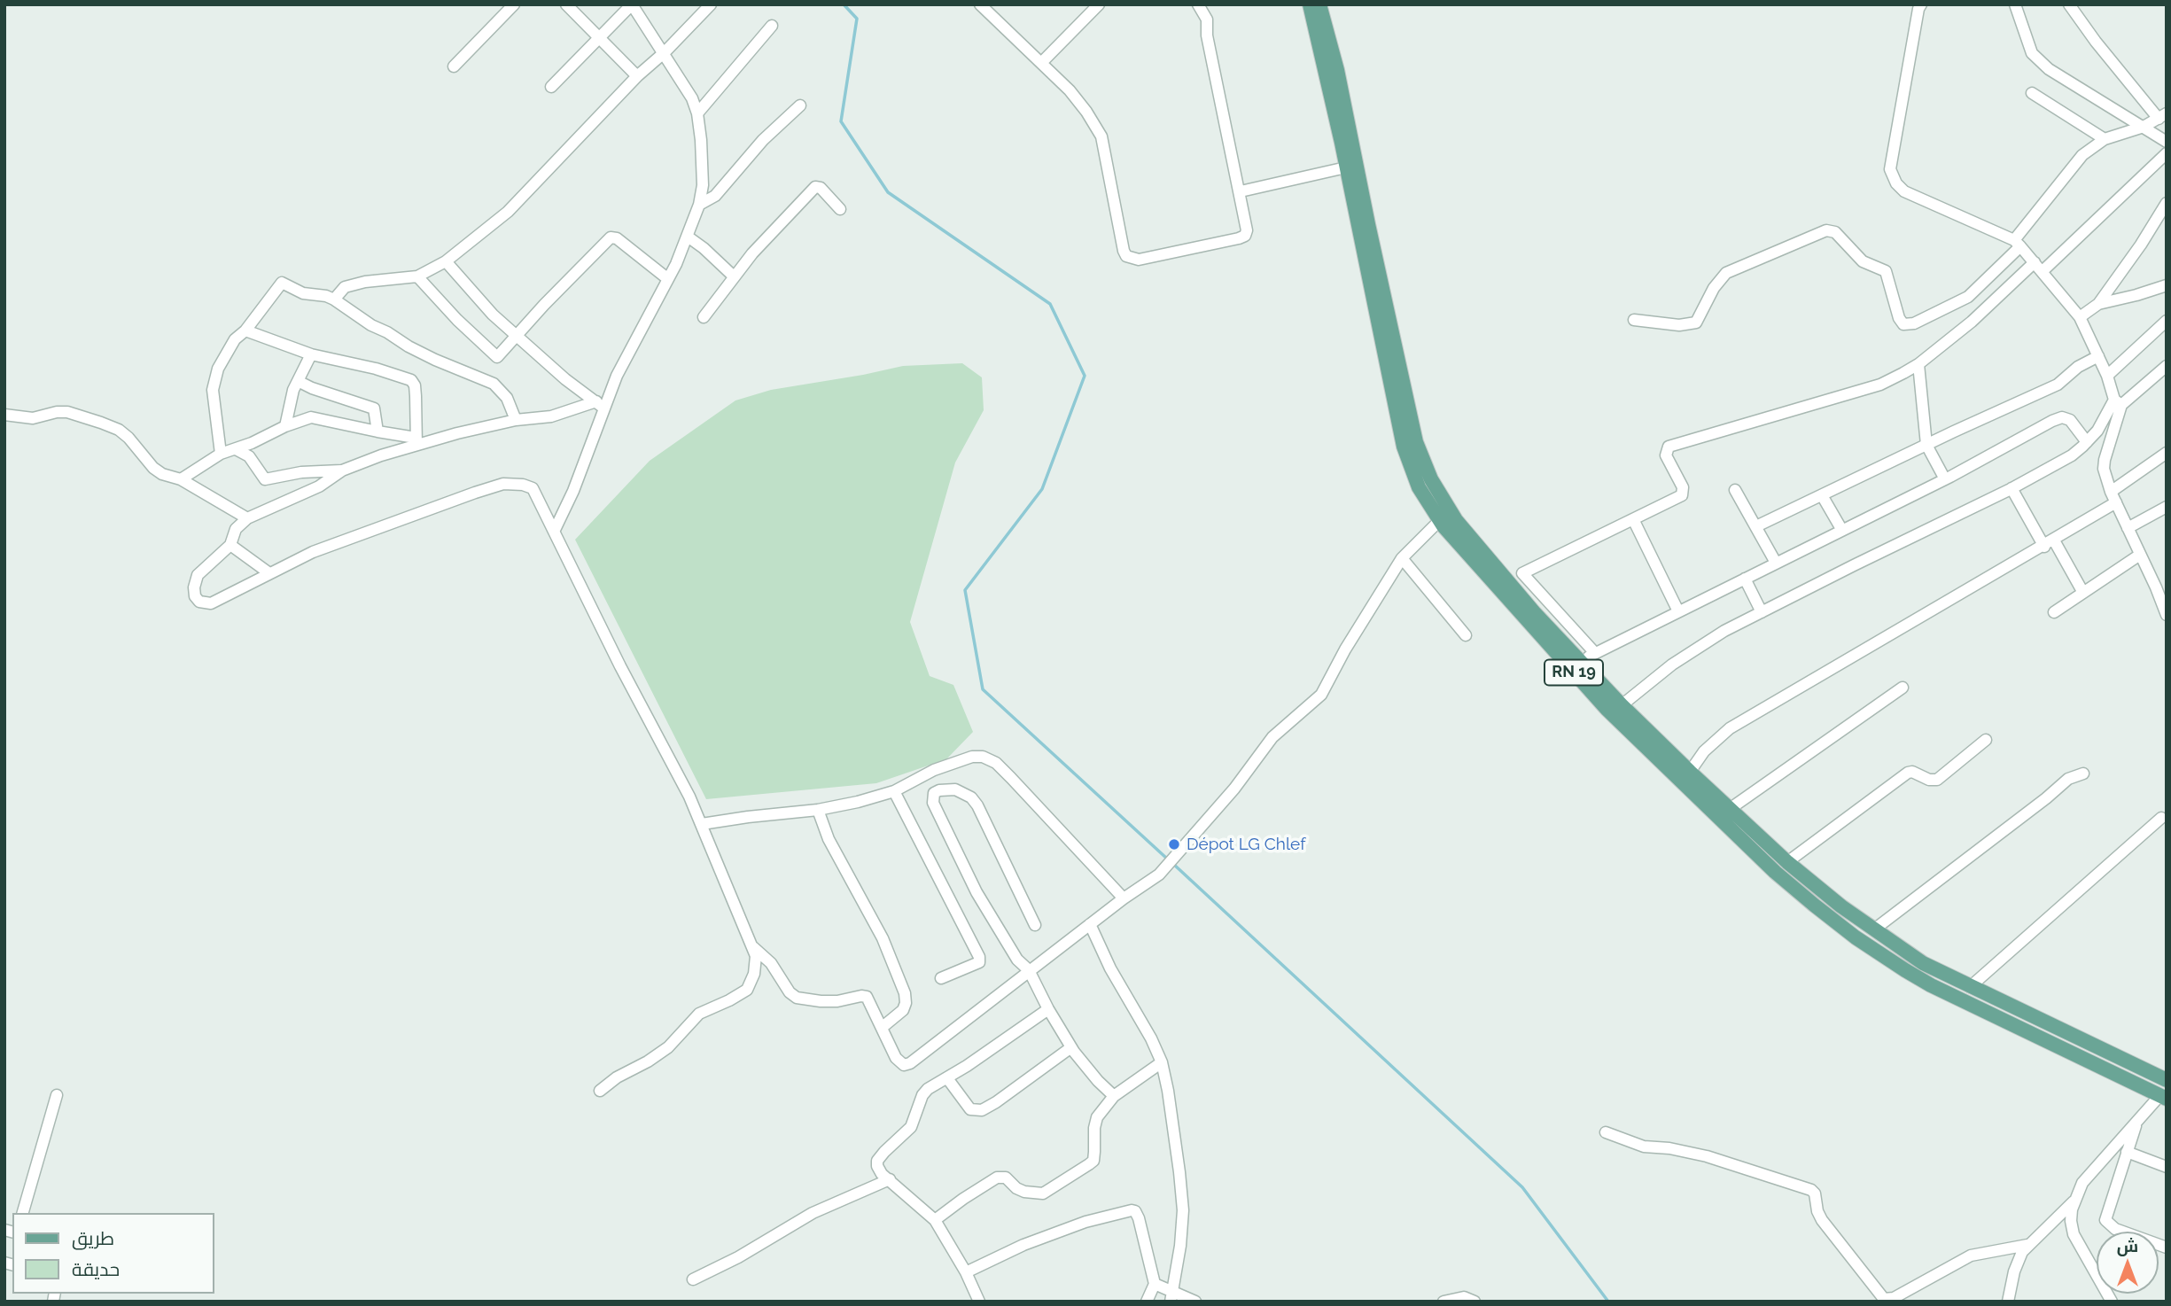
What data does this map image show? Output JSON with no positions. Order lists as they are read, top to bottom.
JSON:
{
  "streets": {
    "main road": ["RN 19"]
  },
  "places": ["Dépot LG Chlef"],
  "legend": ["طريق", "حديقة"],
  "north": "top"
}
